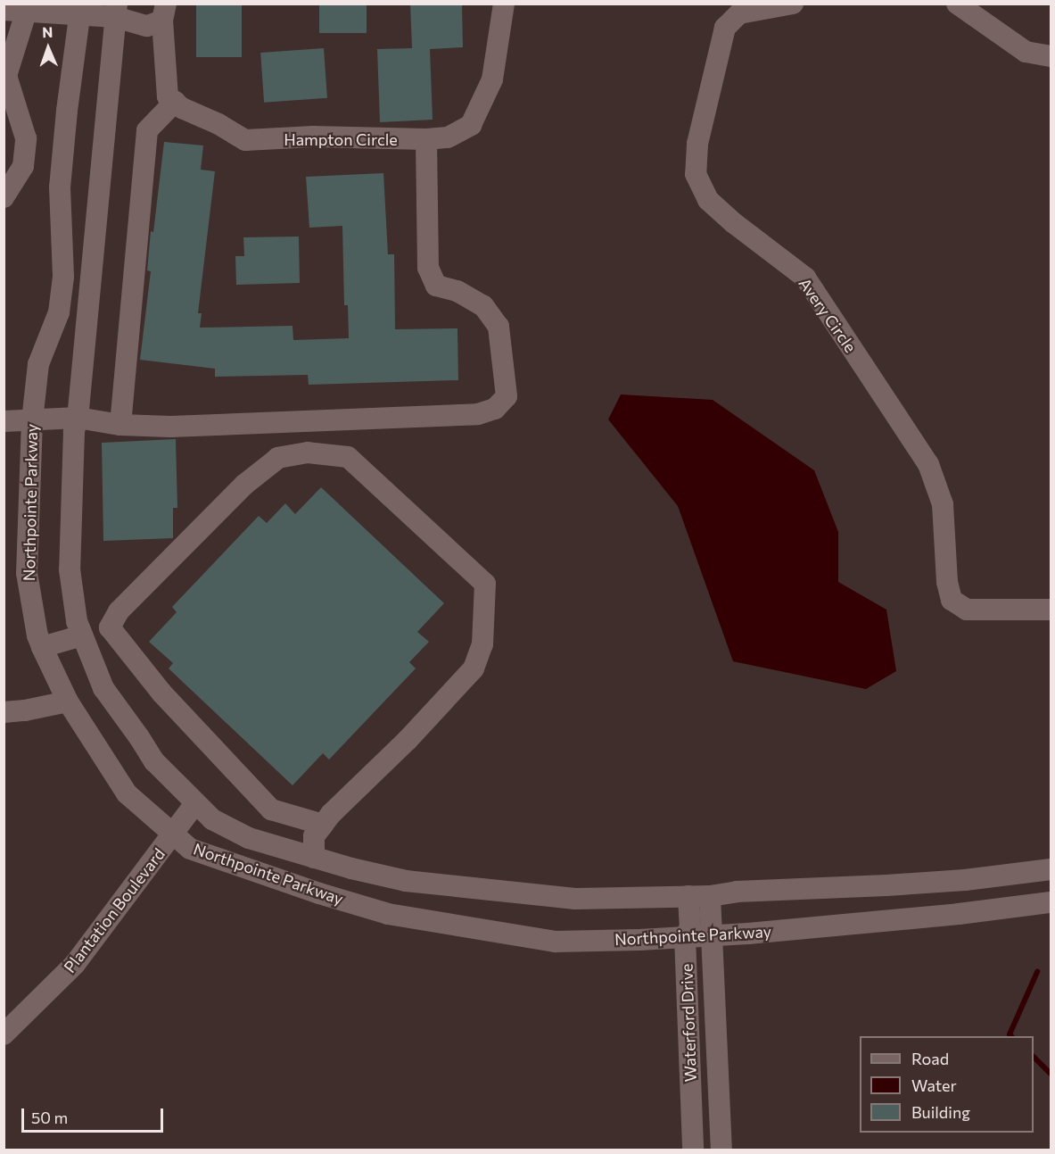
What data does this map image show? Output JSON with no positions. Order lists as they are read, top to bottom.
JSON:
{
  "streets": {
    "street": [
      "Hampton Circle",
      "Avery Circle",
      "Northpointe Parkway",
      "Plantation Boulevard",
      "Waterford Drive"
    ]
  },
  "crossings": [
    ["Northpointe Parkway", "Plantation Boulevard"],
    ["Northpointe Parkway", "Waterford Drive"]
  ],
  "legend": ["Road", "Water", "Building"],
  "scale_bar": "50 m",
  "north": "top"
}
